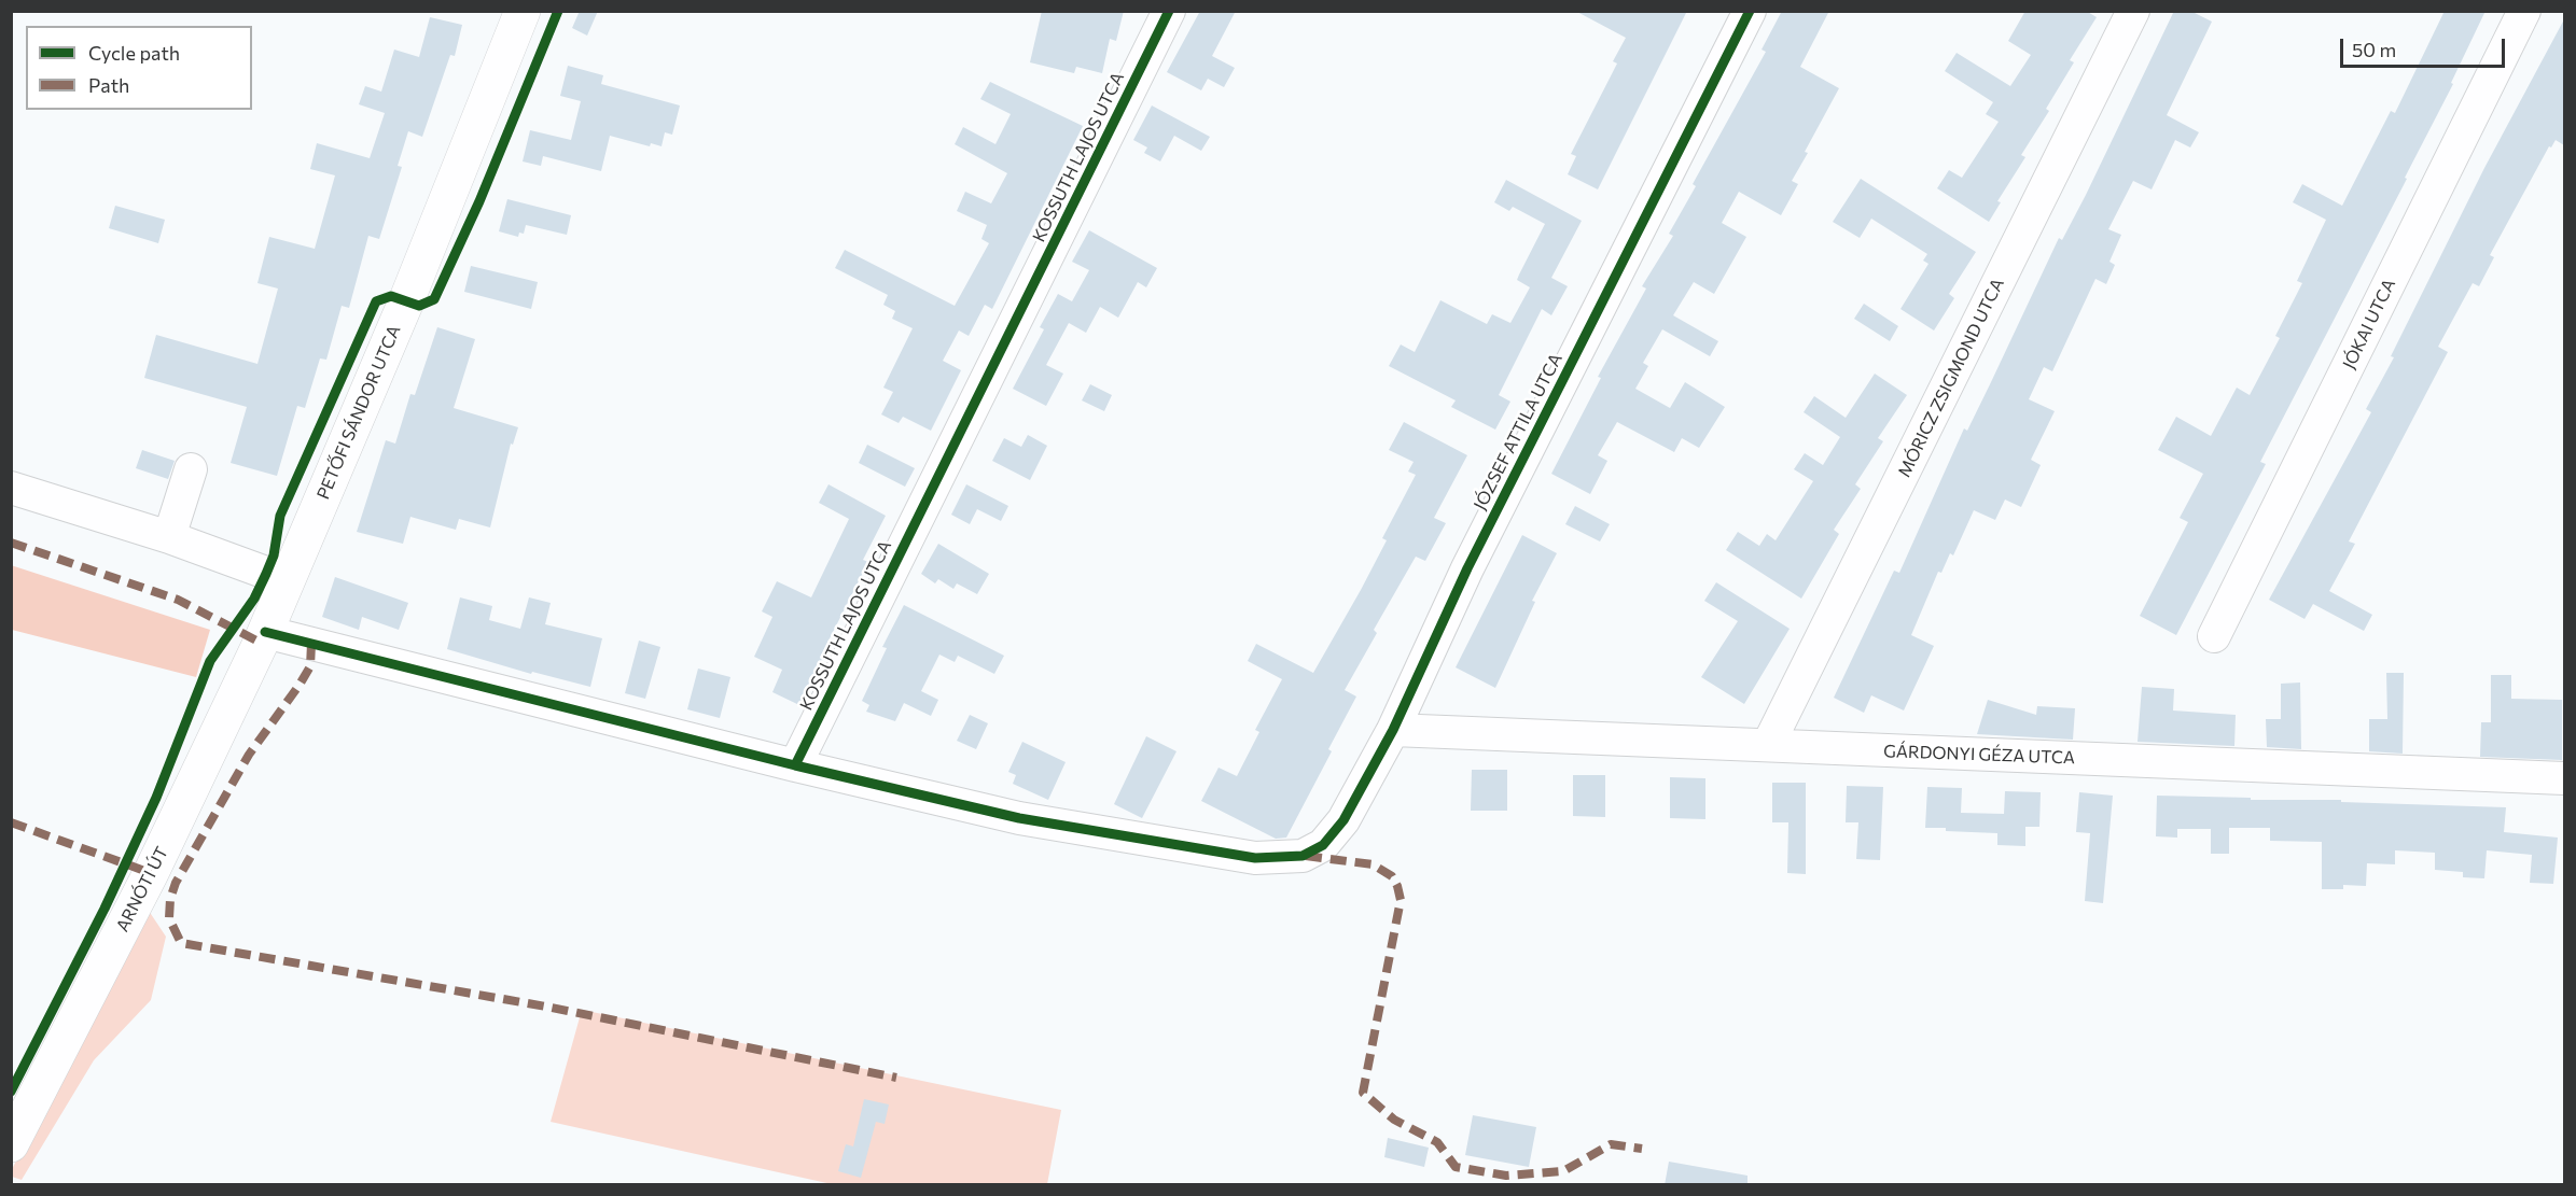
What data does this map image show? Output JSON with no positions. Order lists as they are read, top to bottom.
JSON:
{
  "streets": {
    "main road": ["PETŐFI SÁNDOR UTCA", "ARNÓTI ÚT"],
    "street": [
      "KOSSUTH LAJOS UTCA",
      "JÓKAI UTCA",
      "MÓRICZ ZSIGMOND UTCA",
      "JÓZSEF ATTILA UTCA",
      "GÁRDONYI GÉZA UTCA"
    ]
  },
  "crossings": [
    ["KOSSUTH LAJOS UTCA", "JÓZSEF ATTILA UTCA"],
    ["MÓRICZ ZSIGMOND UTCA", "GÁRDONYI GÉZA UTCA"],
    ["PETŐFI SÁNDOR UTCA", "ARNÓTI ÚT"],
    ["JÓZSEF ATTILA UTCA", "GÁRDONYI GÉZA UTCA"]
  ],
  "legend": ["Cycle path", "Path"],
  "scale_bar": "50 m"
}
